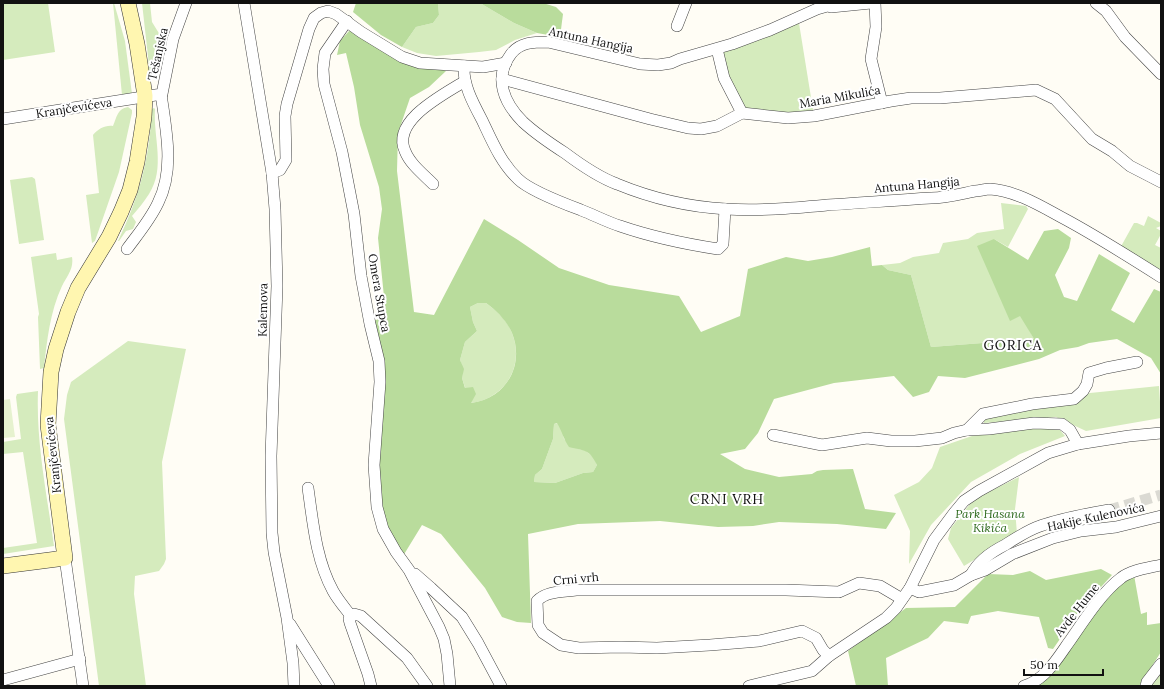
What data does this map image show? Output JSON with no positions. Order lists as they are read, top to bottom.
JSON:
{
  "streets": {
    "street": [
      "Antuna Hangija",
      "Tešanjska",
      "Maria Mikulića",
      "Kranjčevićeva",
      "Omera Stupca",
      "Kalemova",
      "Hakije Kulenovića",
      "Crni vrh",
      "Avde Hume"
    ]
  },
  "crossings": [
    ["Tešanjska", "Kranjčevićeva"]
  ],
  "districts": ["GORICA", "CRNI VRH"],
  "parks": ["Park Hasana Kikića"],
  "scale_bar": "50 m"
}
